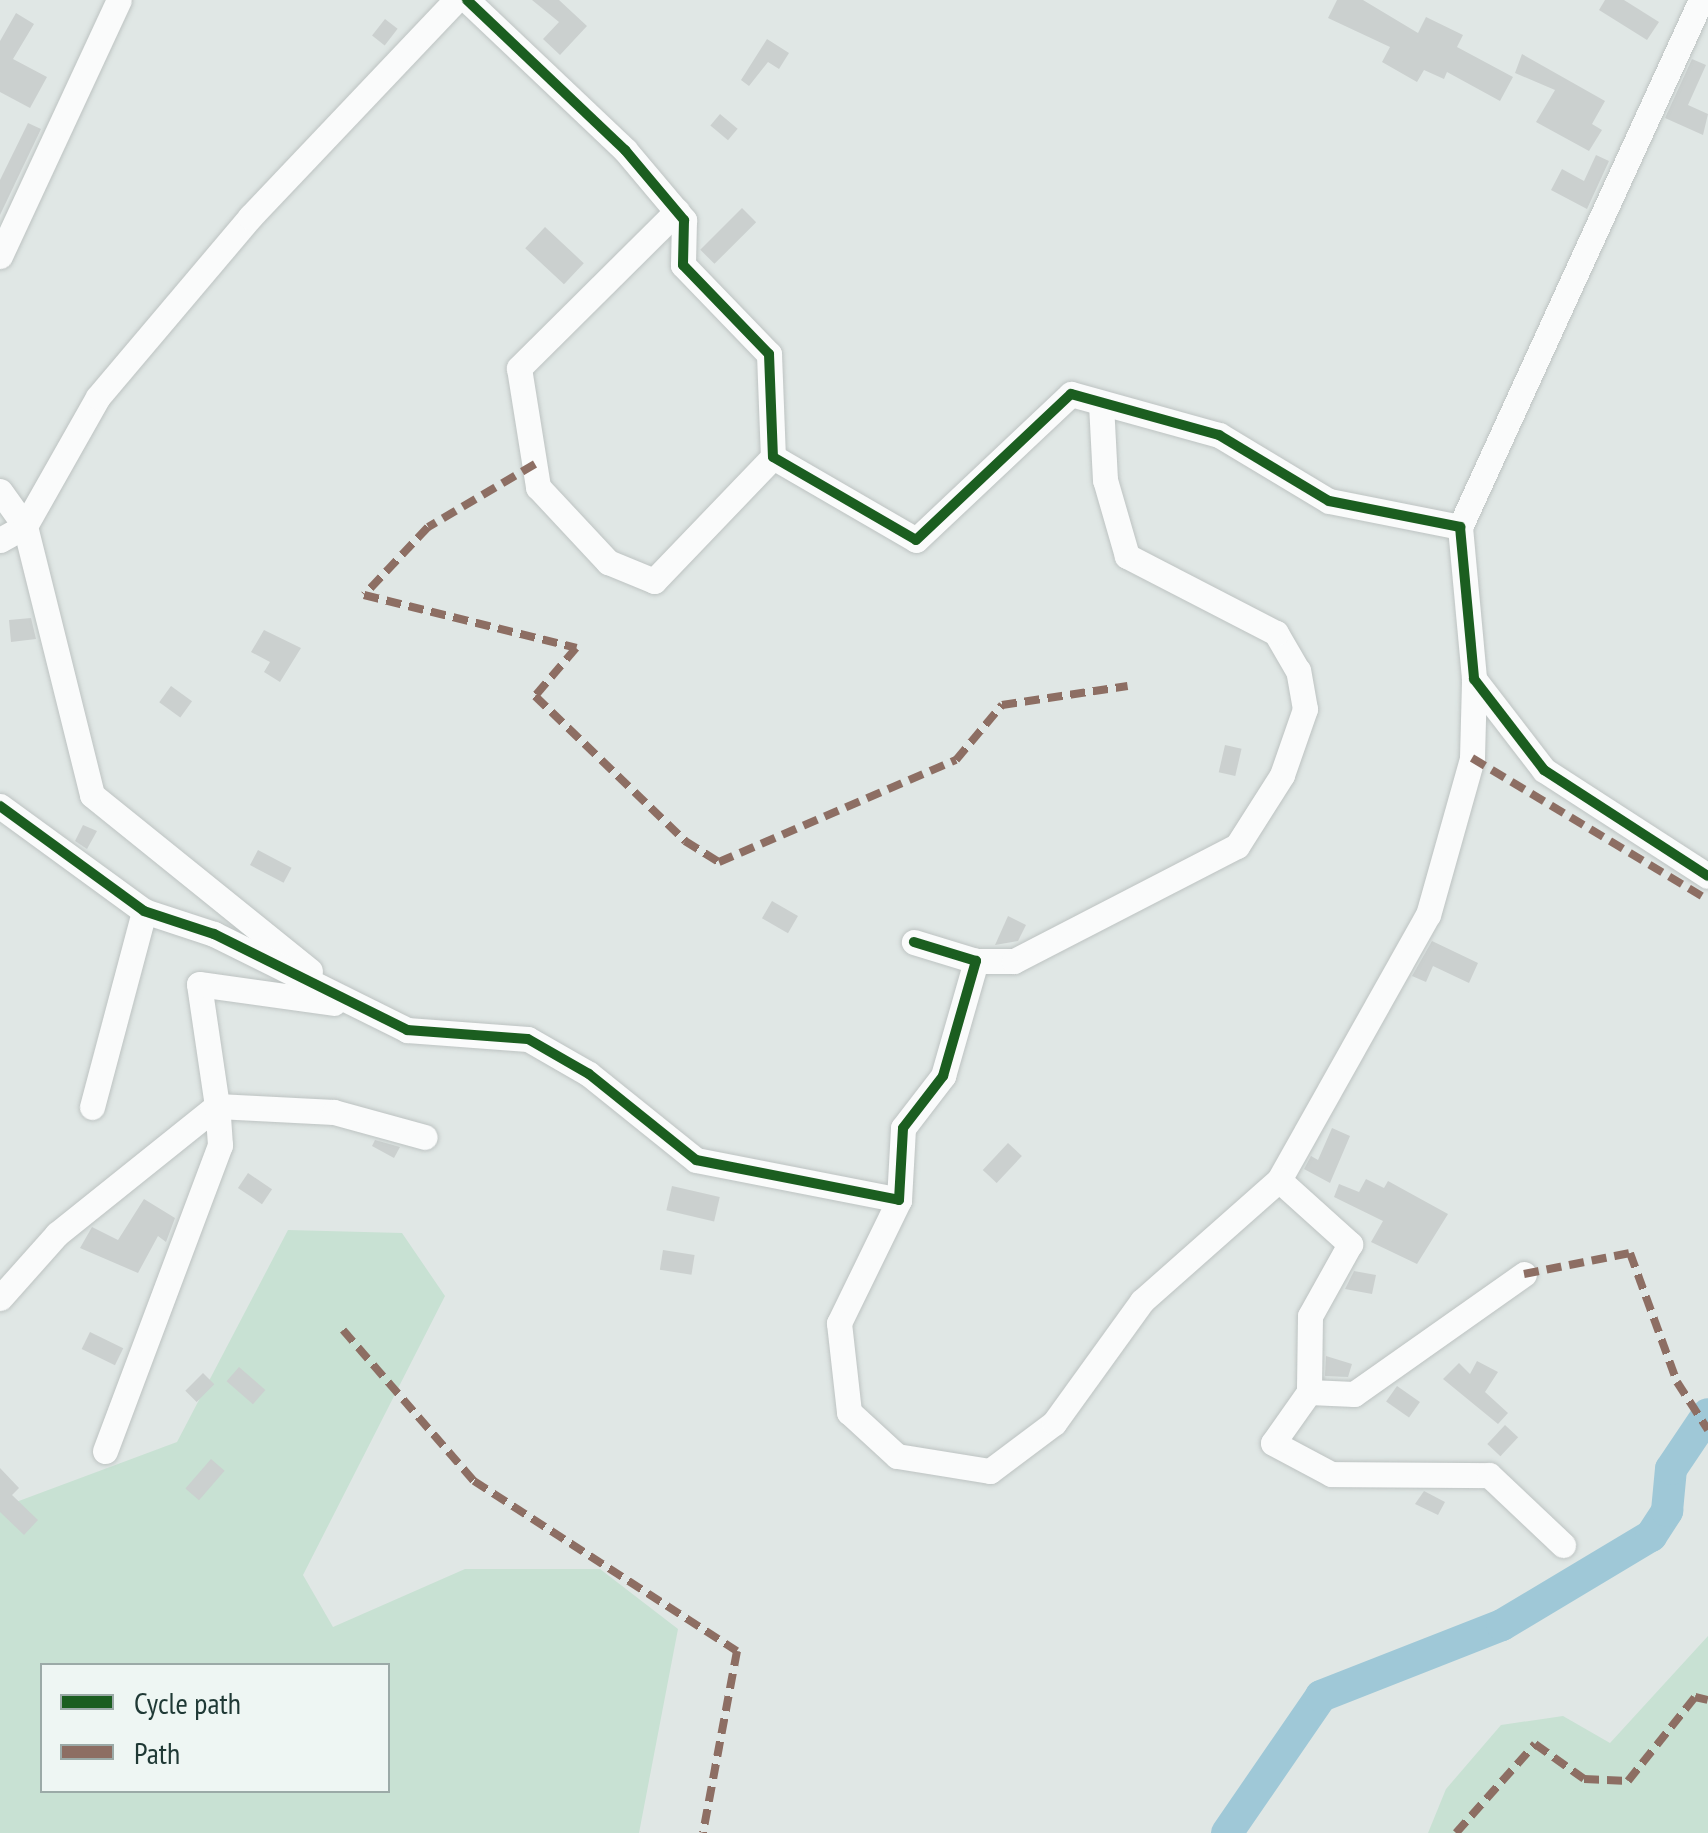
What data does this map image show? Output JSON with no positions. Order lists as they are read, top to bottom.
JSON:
{
  "legend": ["Cycle path", "Path"]
}
